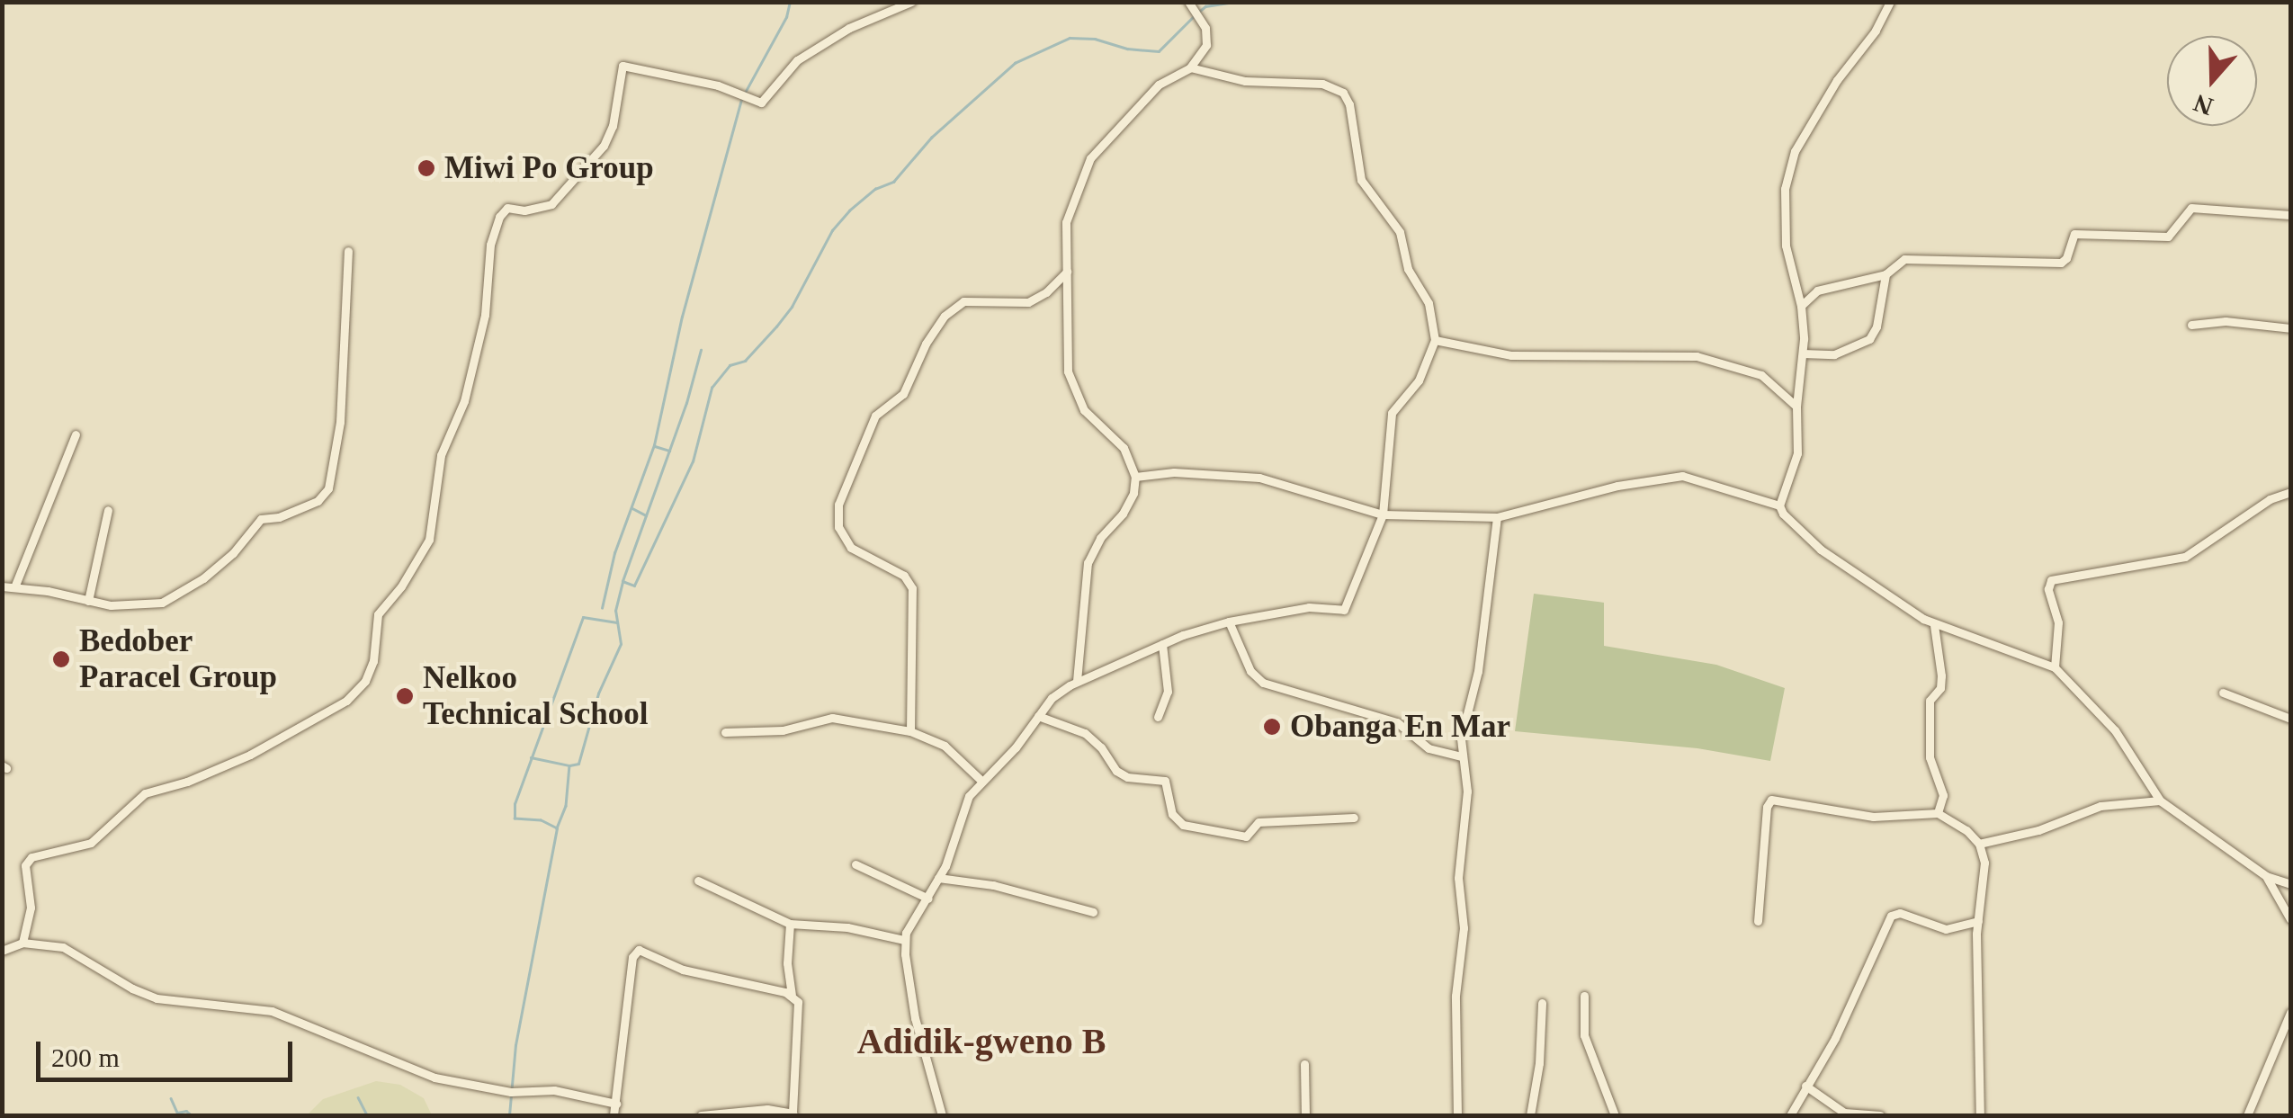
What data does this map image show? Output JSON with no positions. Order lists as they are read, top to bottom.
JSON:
{
  "districts": ["Adidik-gweno B"],
  "places": [
    "Miwi Po Group",
    "Bedober Paracel Group",
    "Nelkoo Technical School",
    "Obanga En Mar"
  ],
  "scale_bar": "200 m",
  "north": "bottom"
}
